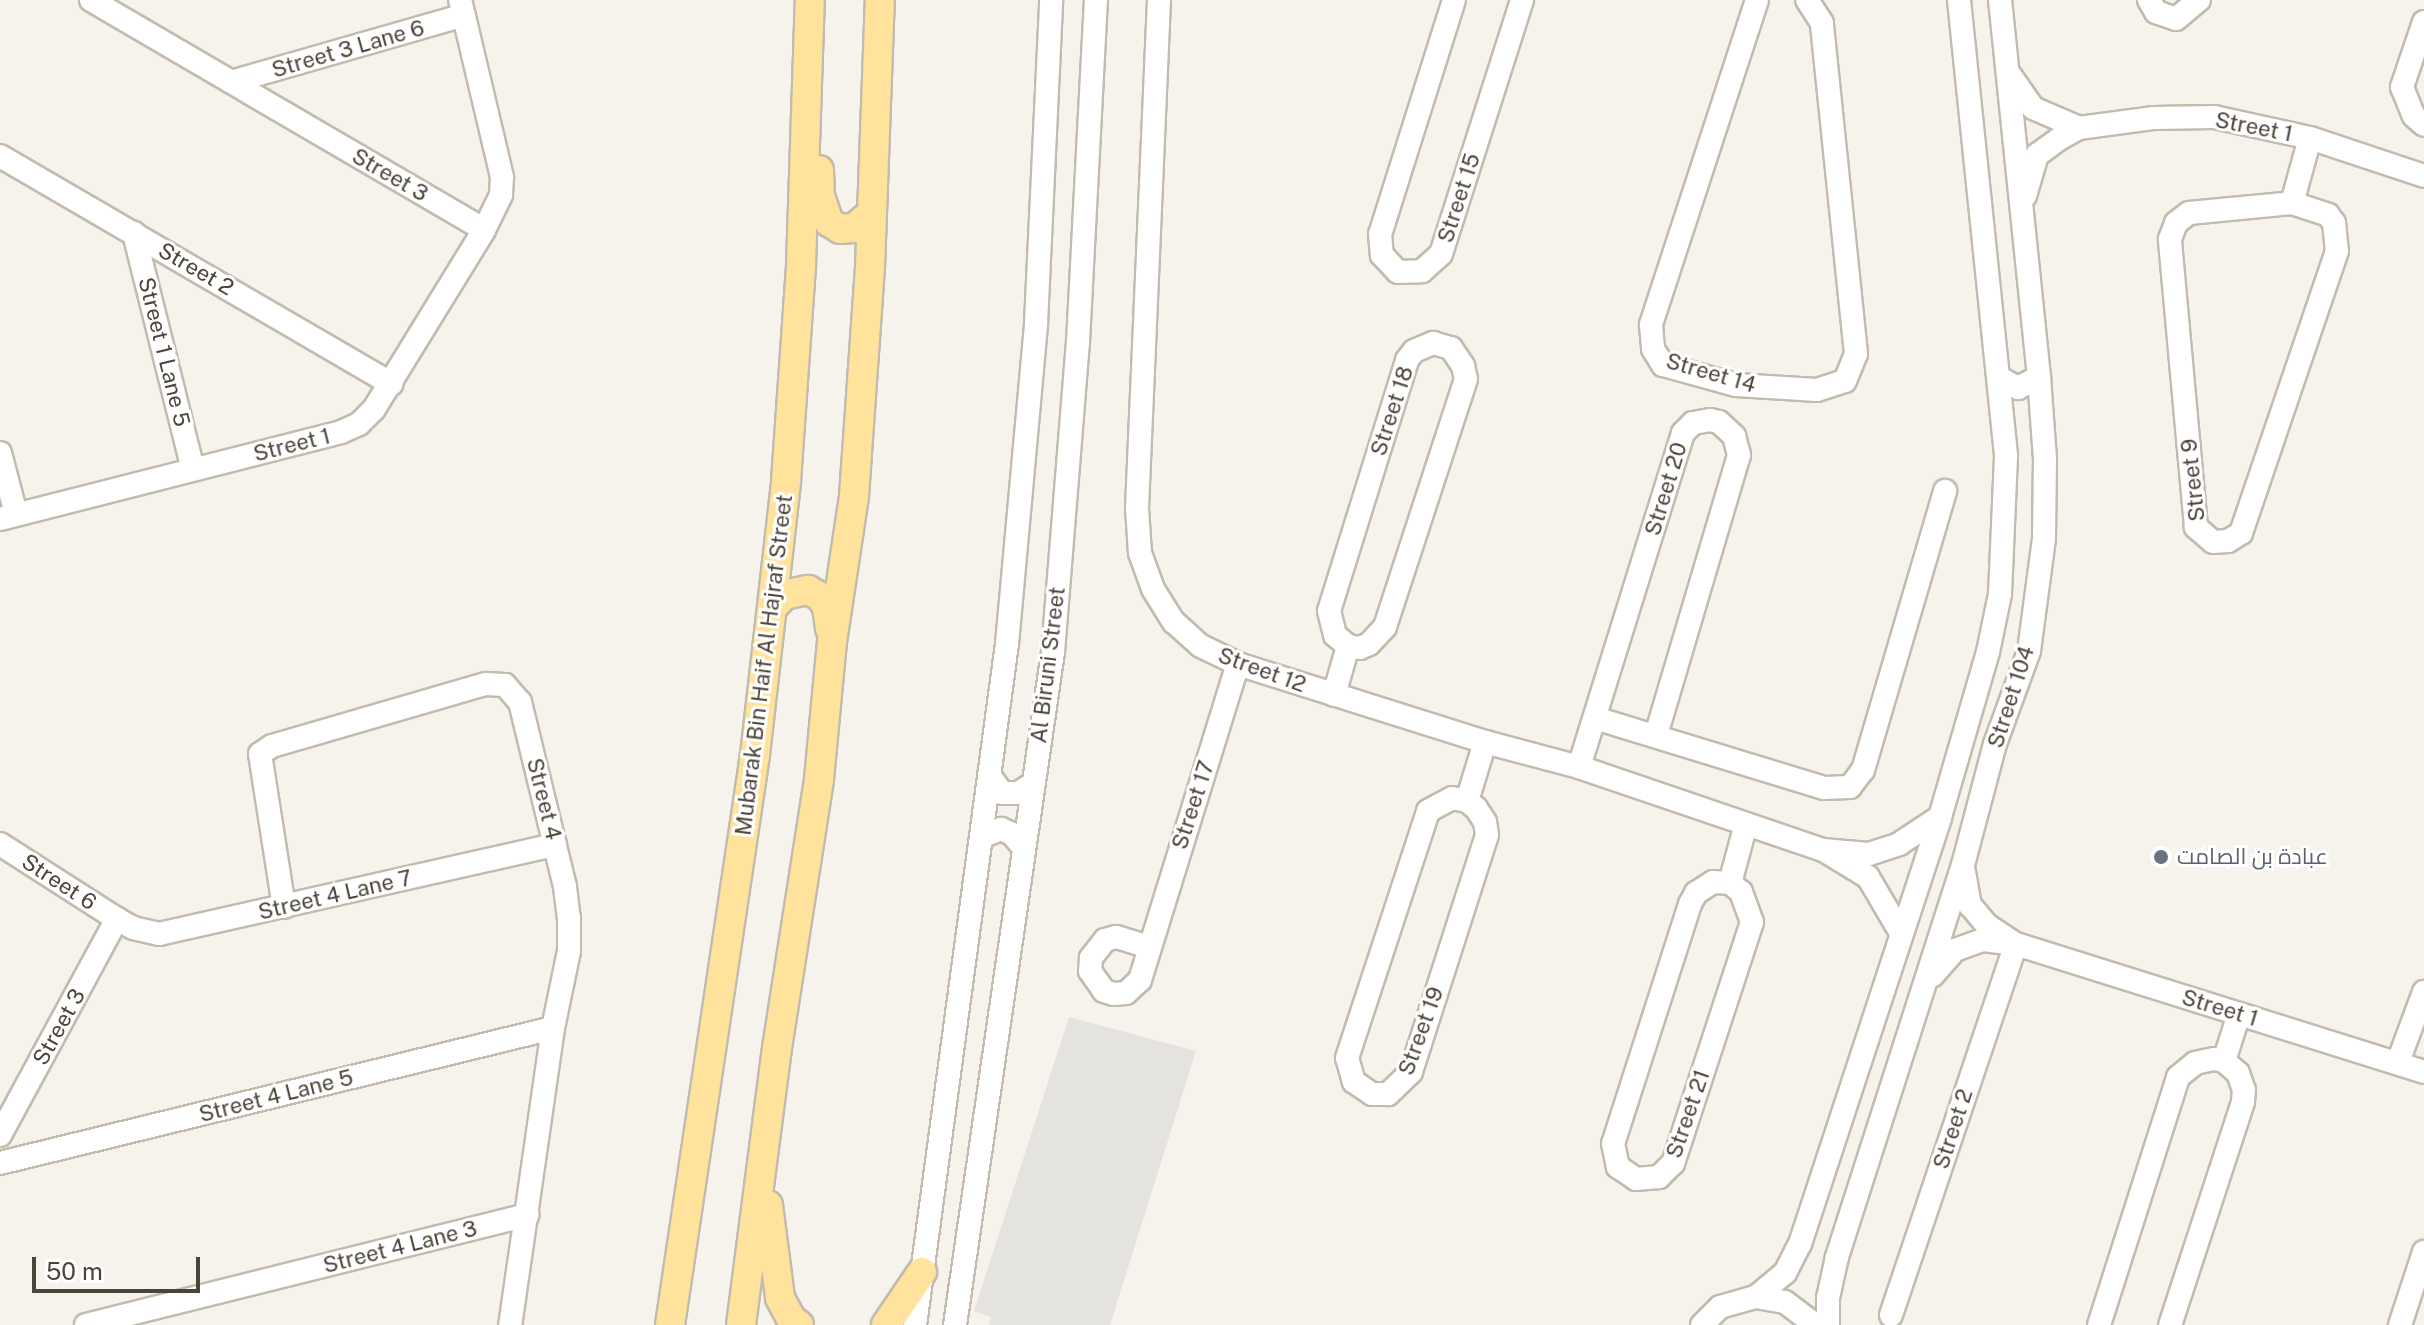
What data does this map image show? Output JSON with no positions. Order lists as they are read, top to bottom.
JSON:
{
  "streets": {
    "main road": ["Mubarak Bin Haif Al Hajraf Street"],
    "street": [
      "Street 3 Lane 6",
      "Street 1",
      "Street 3",
      "Street 15",
      "Street 2",
      "Street 1 Lane 5",
      "Street 14",
      "Street 18",
      "Street 9",
      "Street 20",
      "Al Biruni Street",
      "Street 12",
      "Street 104",
      "Street 4",
      "Street 17",
      "Street 6",
      "Street 4 Lane 7",
      "Street 19",
      "Street 4 Lane 5",
      "Street 21",
      "Street 4 Lane 3"
    ]
  },
  "crossings": [
    ["Street 3 Lane 6", "Street 3"],
    ["Street 1", "Street 3"],
    ["Street 1", "Street 2"],
    ["Street 1", "Street 1 Lane 5"],
    ["Street 1", "Street 104"],
    ["Street 3", "Street 6"],
    ["Street 3", "Street 4 Lane 7"],
    ["Street 2", "Street 1 Lane 5"],
    ["Street 20", "Street 12"],
    ["Street 12", "Street 104"],
    ["Street 12", "Street 17"],
    ["Street 4", "Street 4 Lane 7"],
    ["Street 4", "Street 4 Lane 5"],
    ["Street 4", "Street 4 Lane 3"],
    ["Street 6", "Street 4 Lane 7"]
  ],
  "places": ["عبادة بن الصامت"],
  "scale_bar": "50 m"
}
